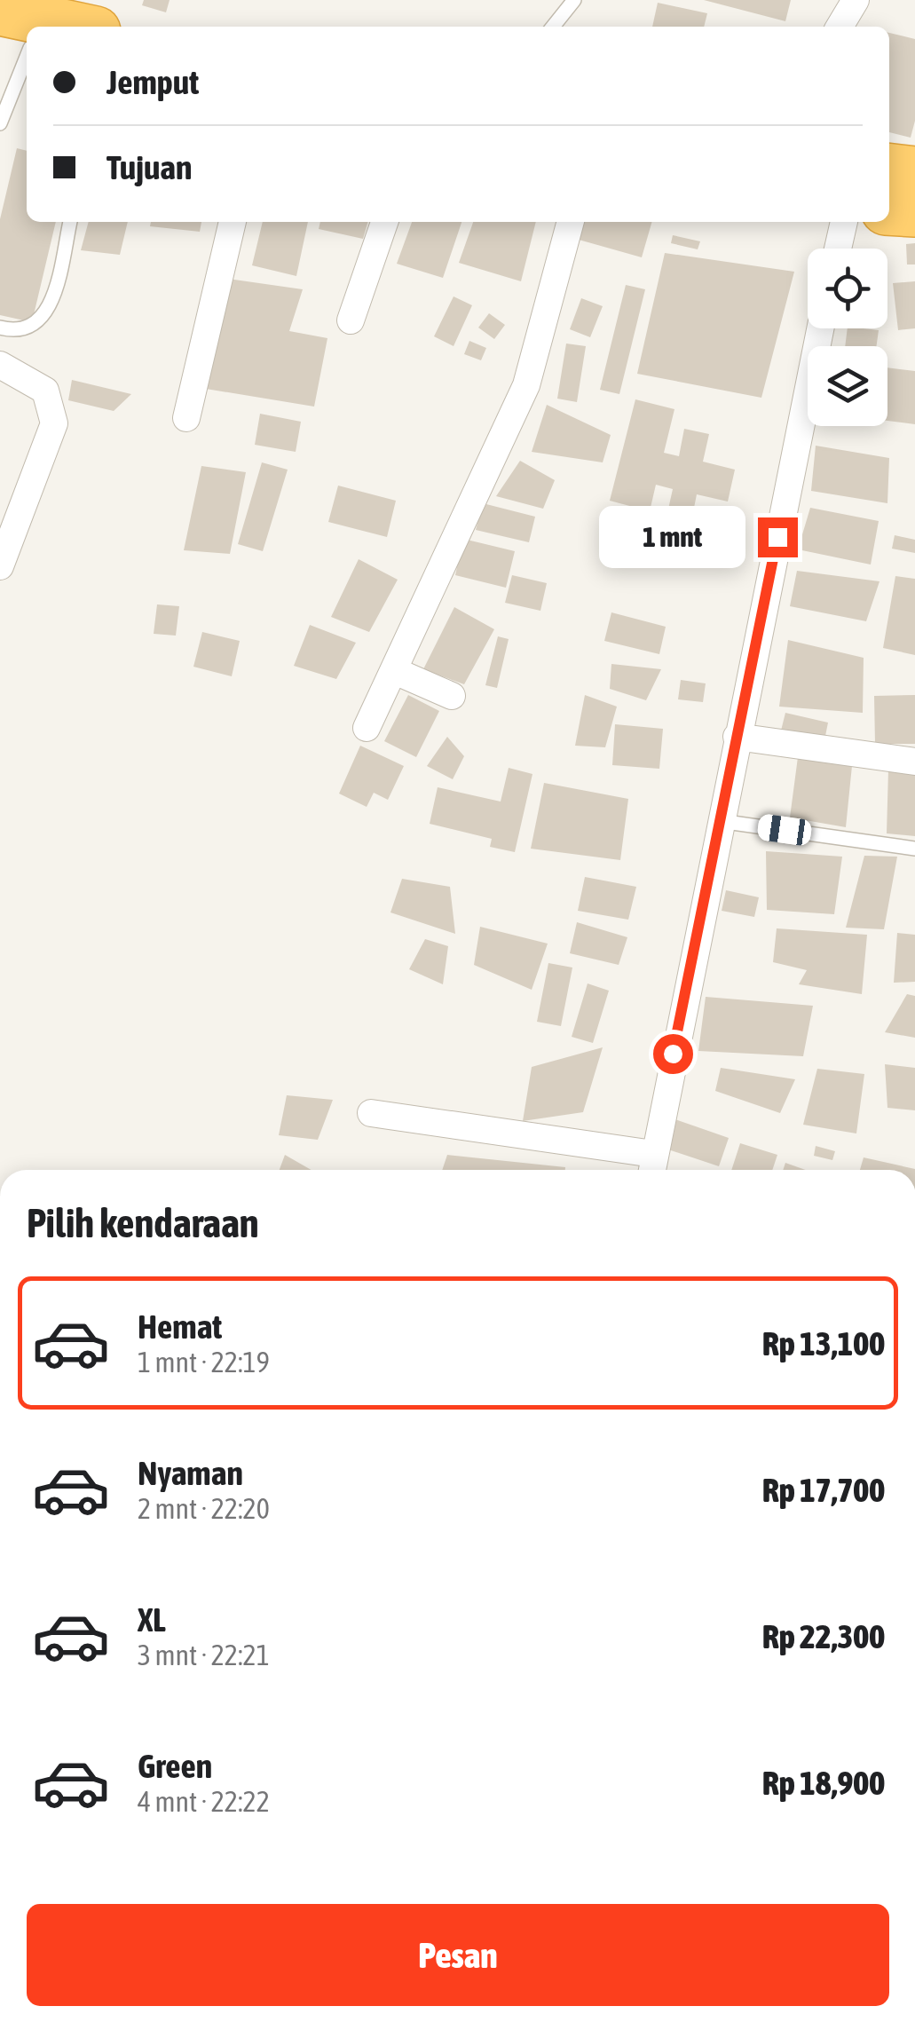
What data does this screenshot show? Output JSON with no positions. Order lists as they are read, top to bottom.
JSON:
{
  "page": {
    "banner": ["Jemput", "Tujuan"],
    "bubble": "1 mnt",
    "heading": "Pilih kendaraan",
    "list": [
      {
        "name": "Hemat",
        "note": "1 mnt · 22:19",
        "value": "Rp 13,100"
      },
      {
        "name": "Nyaman",
        "note": "2 mnt · 22:20",
        "value": "Rp 17,700"
      },
      {
        "name": "XL",
        "note": "3 mnt · 22:21",
        "value": "Rp 22,300"
      },
      {
        "name": "Green",
        "note": "4 mnt · 22:22",
        "value": "Rp 18,900"
      }
    ],
    "buttons": "Pesan"
  }
}
